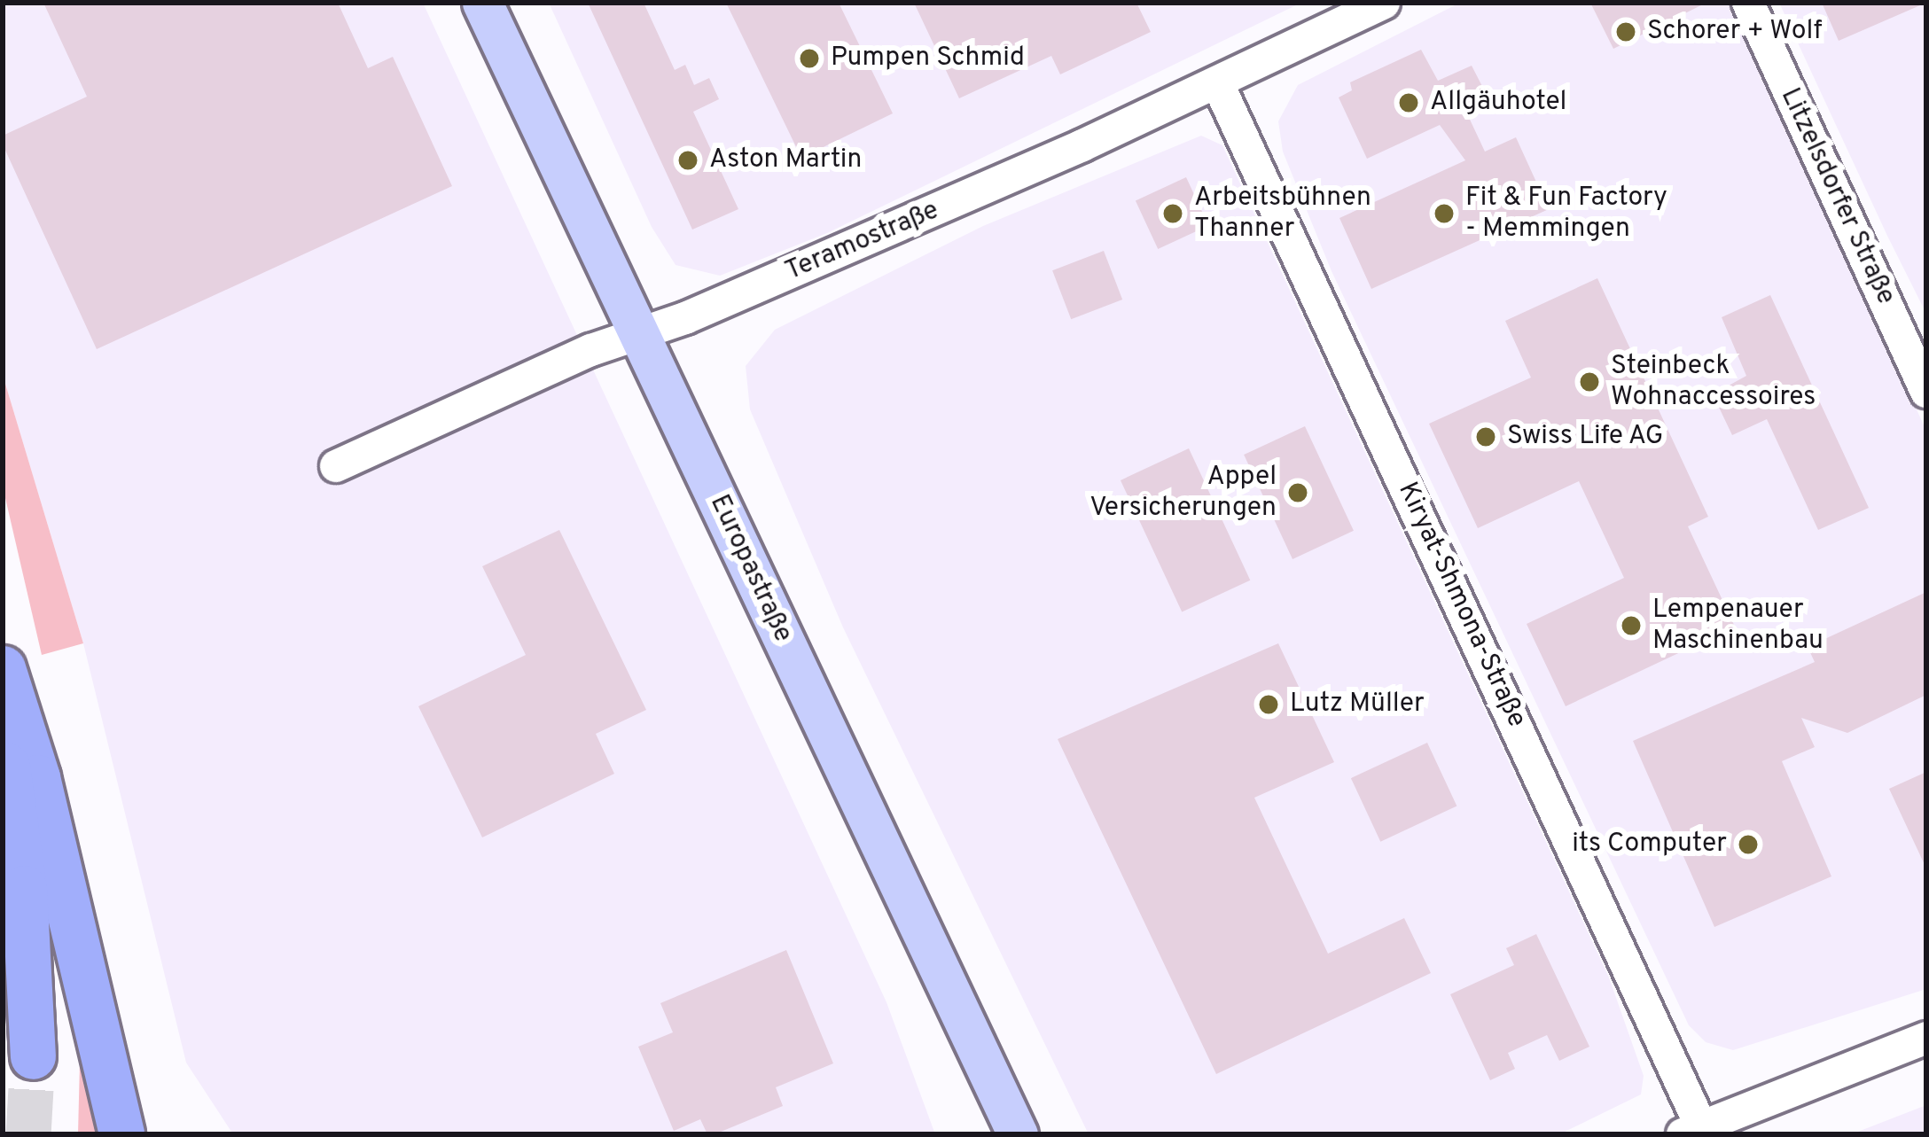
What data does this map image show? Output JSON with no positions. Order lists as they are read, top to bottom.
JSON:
{
  "streets": {
    "main road": ["Europastraße"],
    "street": ["Litzelsdorfer Straße", "Teramostraße", "Kiryat-Shmona-Straße"]
  },
  "crossings": [
    ["Teramostraße", "Europastraße"],
    ["Teramostraße", "Kiryat-Shmona-Straße"]
  ],
  "places": [
    "Schorer + Wolf",
    "Pumpen Schmid",
    "Allgäuhotel",
    "Aston Martin",
    "Arbeitsbühnen Thanner",
    "Fit & Fun Factory - Memmingen",
    "Steinbeck Wohnaccessoires",
    "Swiss Life AG",
    "Appel Versicherungen",
    "Lempenauer Maschinenbau",
    "Lutz Müller",
    "its Computer"
  ]
}
